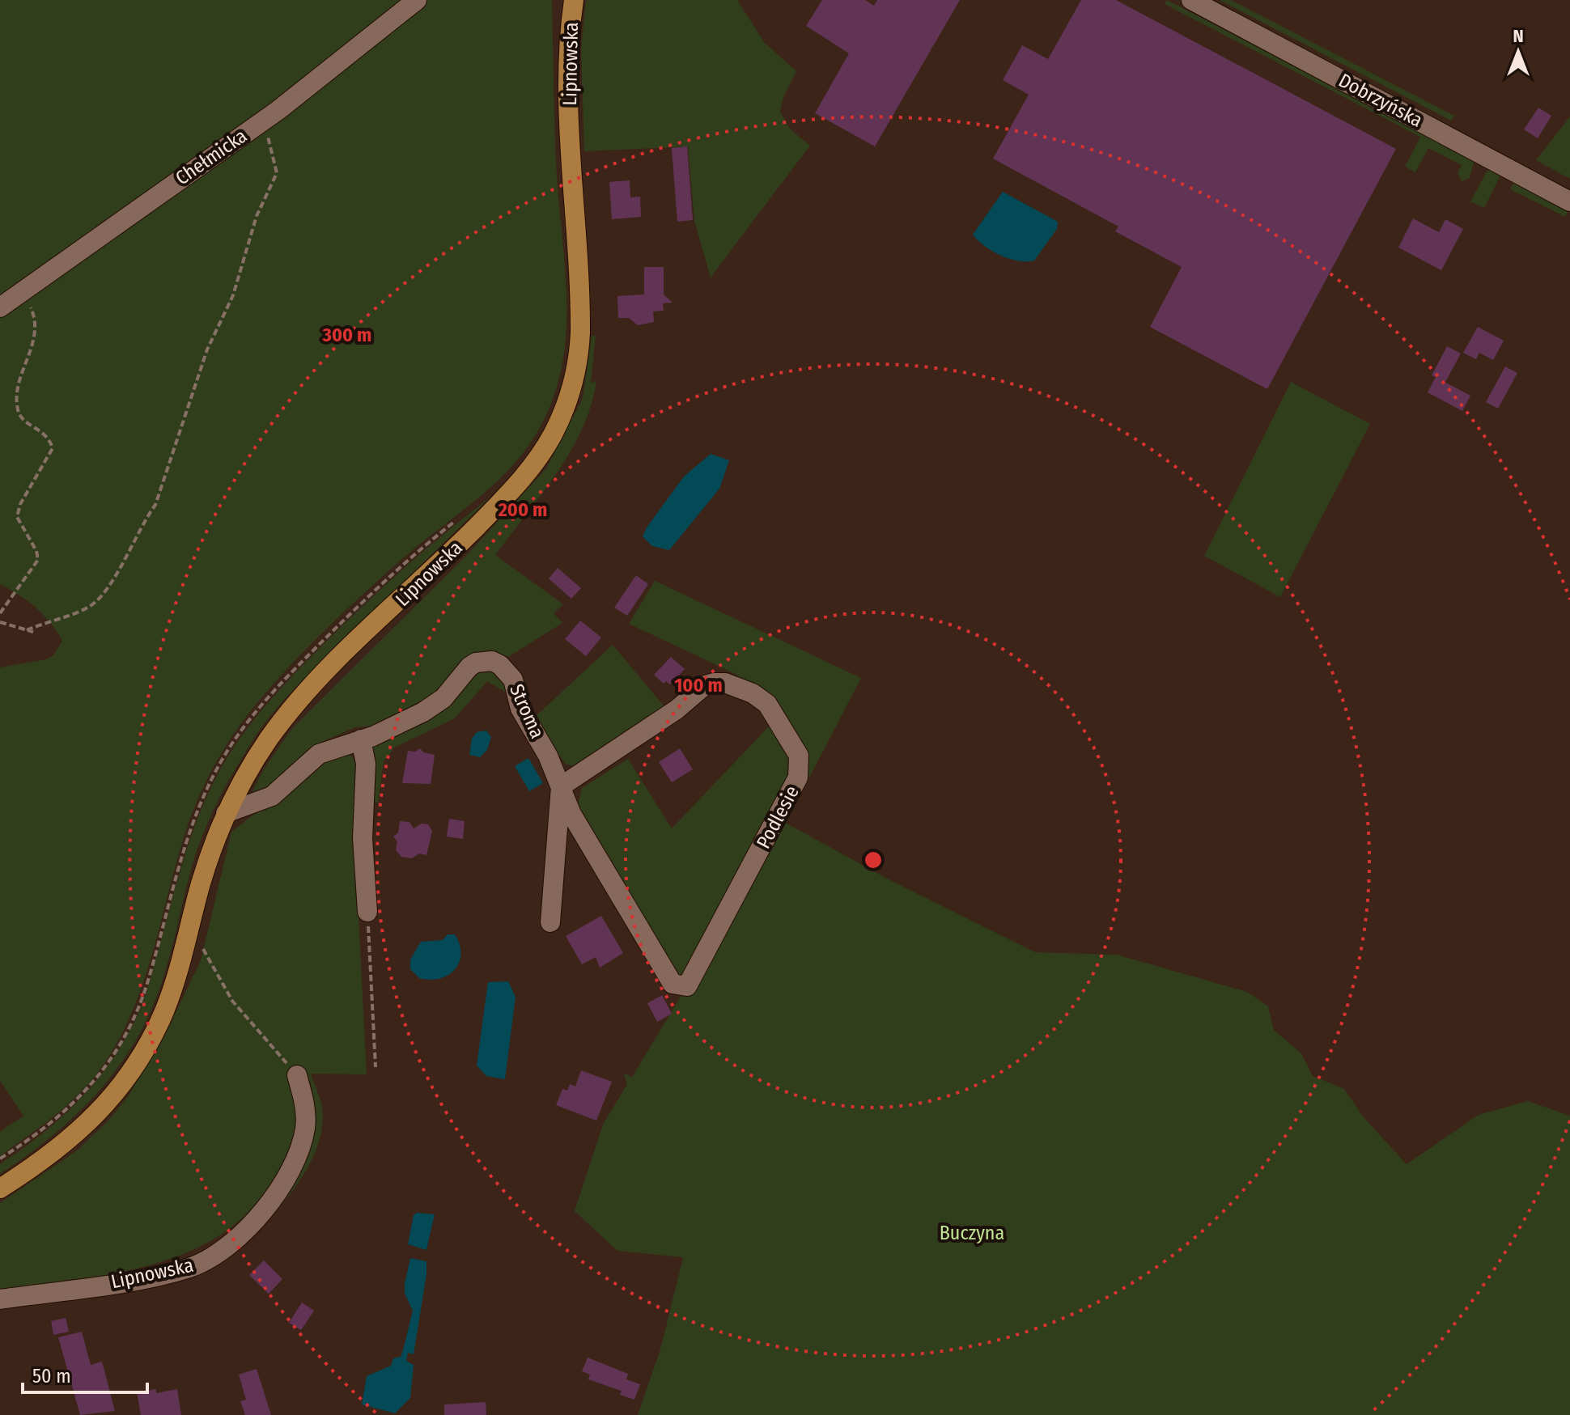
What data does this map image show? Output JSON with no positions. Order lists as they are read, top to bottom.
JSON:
{
  "streets": {
    "main road": ["Lipnowska"],
    "street": [
      "Dobrzyńska",
      "Chełmicka",
      "Stroma",
      "Podlesie"
    ]
  },
  "crossings": [
    ["Lipnowska", "Stroma"],
    ["Stroma", "Podlesie"]
  ],
  "parks": ["Buczyna"],
  "scale_bar": "50 m",
  "north": "top",
  "rings": ["300 m", "200 m", "100 m"]
}
